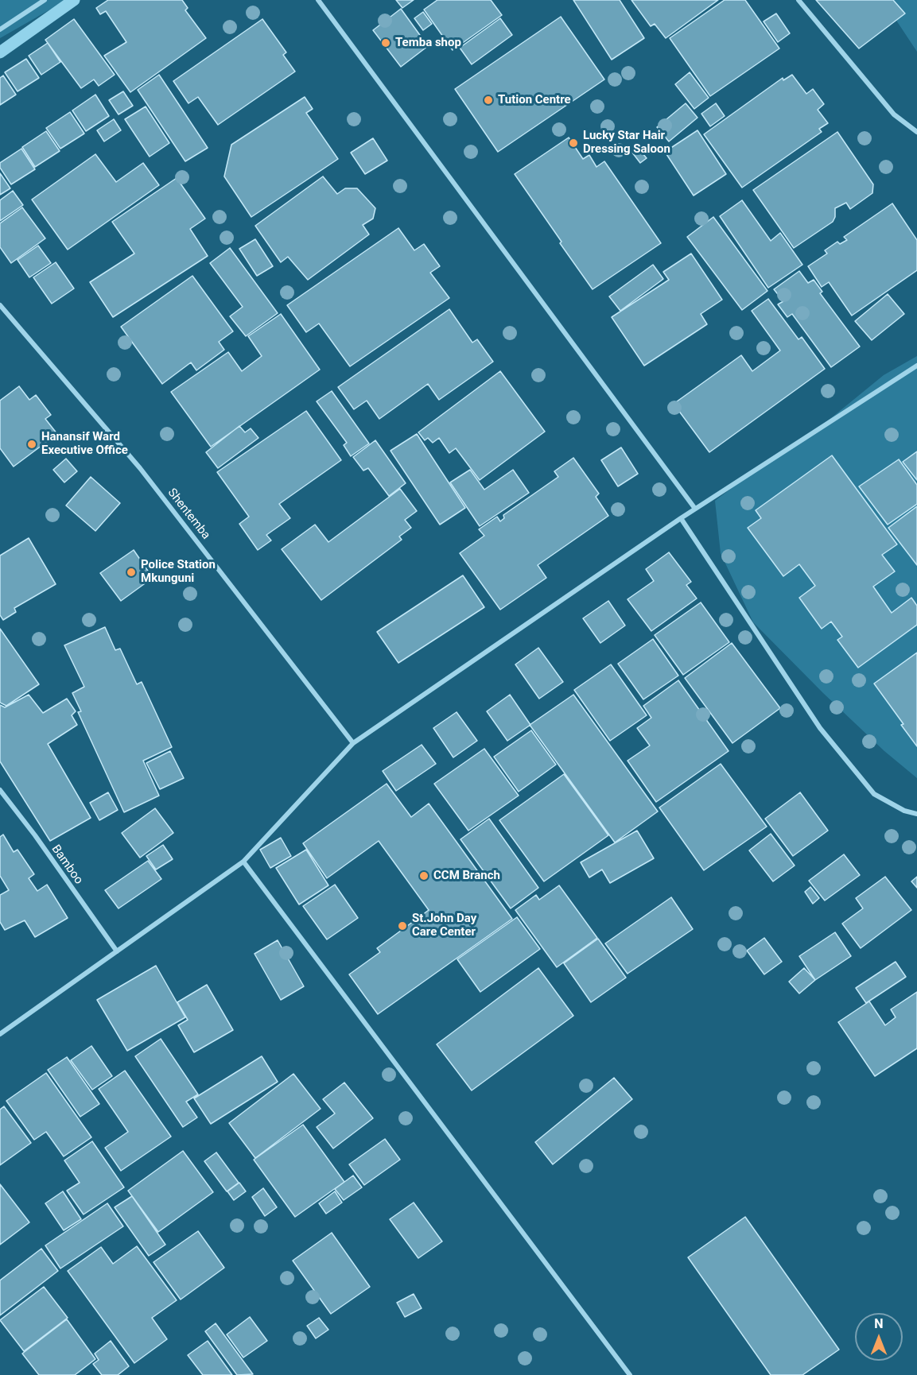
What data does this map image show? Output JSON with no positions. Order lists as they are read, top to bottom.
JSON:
{
  "streets": {
    "street": ["Shentemba", "Bamboo"]
  },
  "places": [
    "Temba shop",
    "Tution Centre",
    "Lucky Star Hair Dressing Saloon",
    "Hanansif Ward Executive Office",
    "Police Station Mkunguni",
    "CCM Branch",
    "St.John Day Care Center"
  ],
  "north": "top"
}
